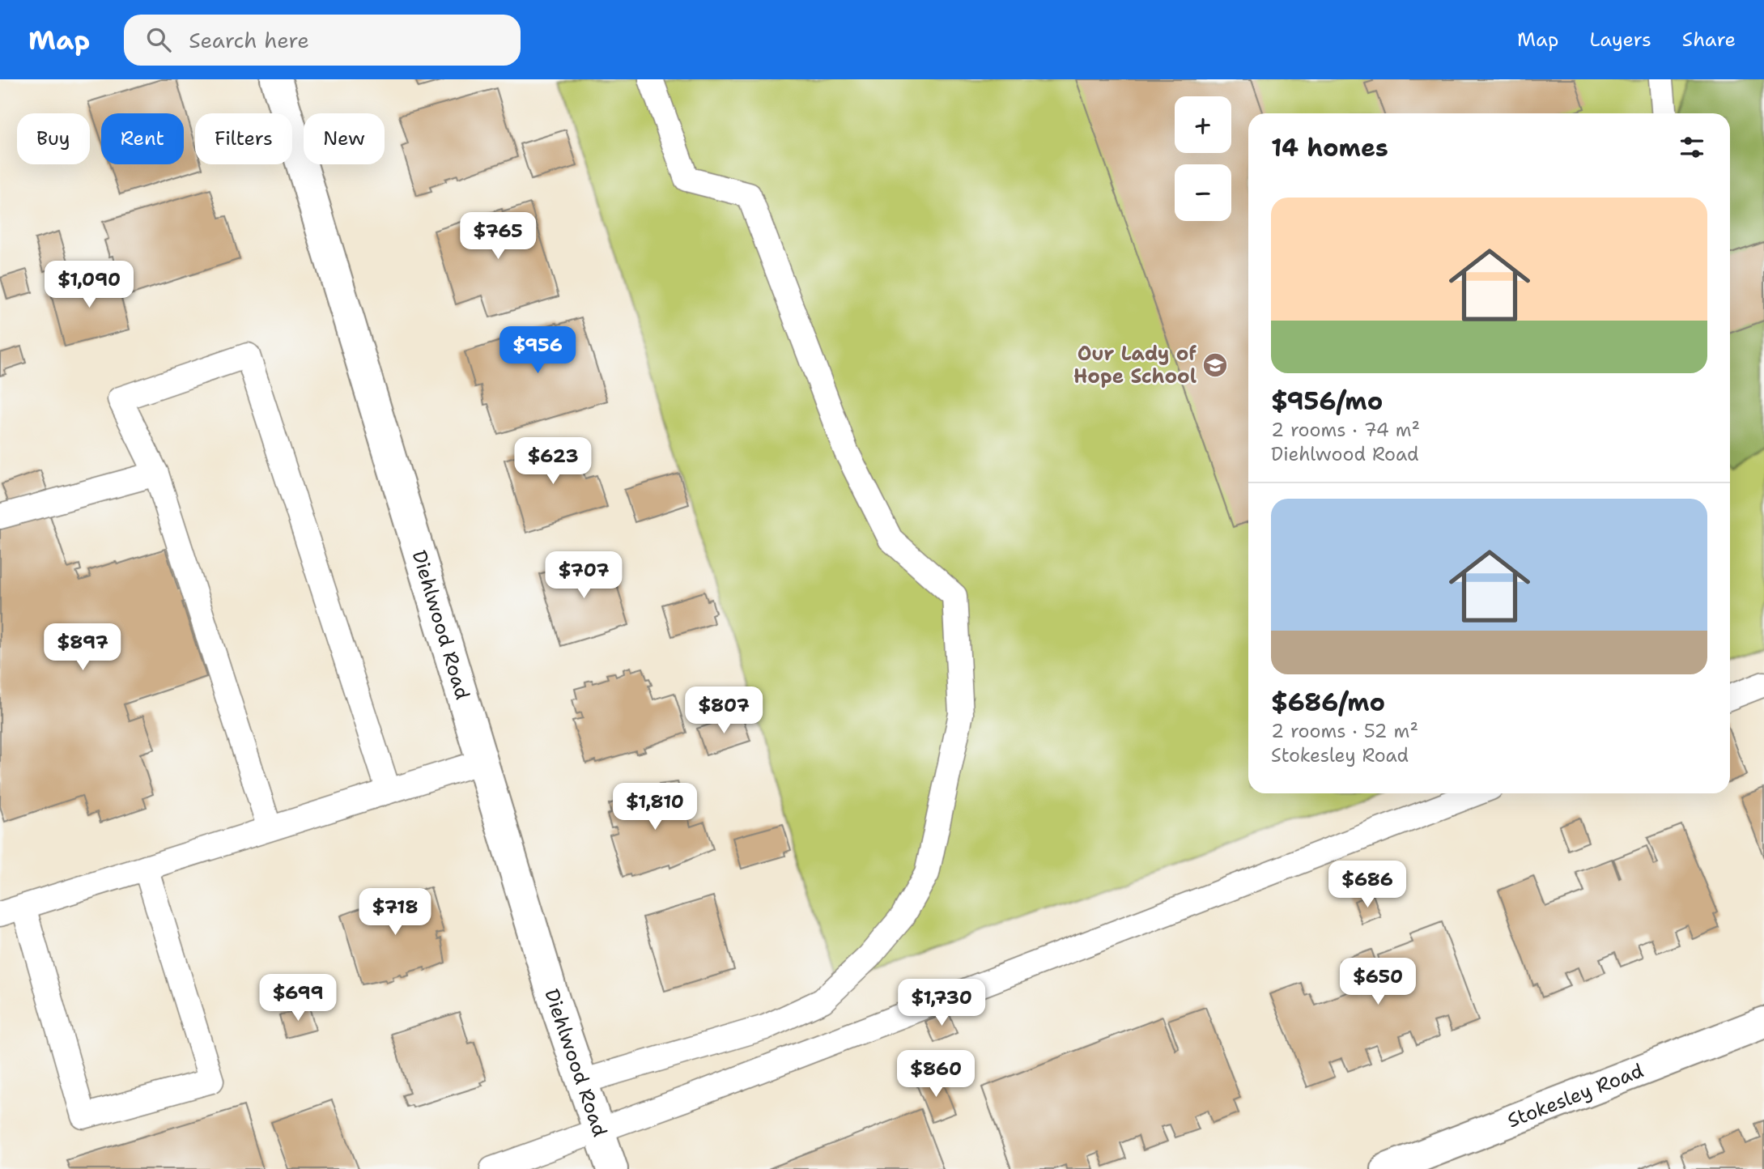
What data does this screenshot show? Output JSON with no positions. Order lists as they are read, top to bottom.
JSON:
{
  "streets": {
    "street": ["Diehlwood Road", "Stokesley Road"]
  },
  "places": {
    "school or university": ["Our Lady of Hope School"]
  },
  "page": {
    "header": "Map",
    "search": "Search here",
    "nav": ["Map", "Layers", "Share"],
    "map_buttons": ["+", "−"],
    "chip": [
      "Buy",
      "Rent",
      "Filters",
      "New"
    ],
    "heading": "14 homes",
    "list": [
      {
        "name": "$956/mo",
        "note": "2 rooms · 74 m² · Diehlwood Road"
      },
      {
        "name": "$686/mo",
        "note": "2 rooms · 52 m² · Stokesley Road"
      }
    ],
    "price": [
      "$765",
      "$1,090",
      "$956",
      "$623",
      "$707",
      "$897",
      "$807",
      "$1,810",
      "$686",
      "$718",
      "$650",
      "$699",
      "$1,730",
      "$860"
    ]
  }
}
